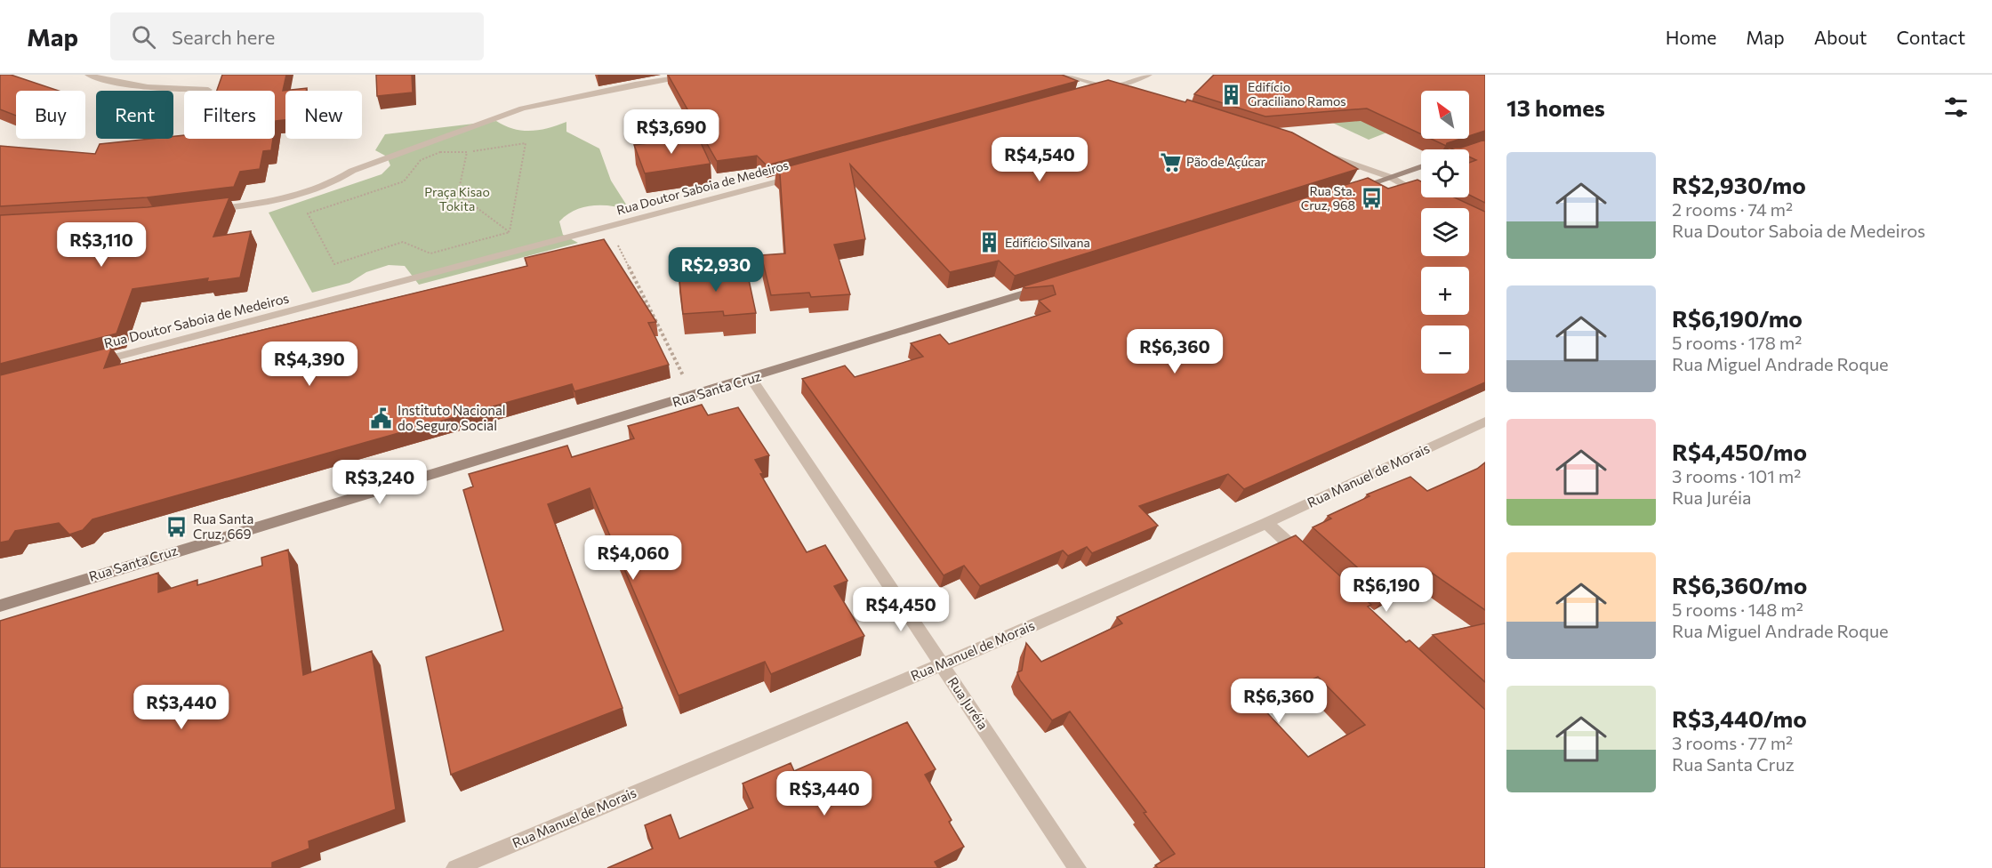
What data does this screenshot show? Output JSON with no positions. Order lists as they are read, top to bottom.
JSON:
{
  "streets": {
    "street": [
      "Rua Doutor Saboia de Medeiros",
      "Rua Santa Cruz",
      "Rua Manuel de Morais",
      "Rua Juréia"
    ]
  },
  "crossings": [
    ["Rua Santa Cruz", "Rua Juréia"],
    ["Rua Manuel de Morais", "Rua Juréia"]
  ],
  "parks": ["Praça Kisao Tokita"],
  "places": {
    "building": ["Edifício Graciliano Ramos", "Edifício Silvana"],
    "supermarket": ["Pão de Açúcar"],
    "bus stop": ["Rua Sta. Cruz, 968", "Rua Santa Cruz, 669"],
    "public building": ["Instituto Nacional do Seguro Social"]
  },
  "north": "top left",
  "page": {
    "header": "Map",
    "search": "Search here",
    "nav": [
      "Home",
      "Map",
      "About",
      "Contact"
    ],
    "heading": "13 homes",
    "map_buttons": ["+", "−"],
    "chip": [
      "Buy",
      "Rent",
      "Filters",
      "New"
    ],
    "price": [
      "R$3,690",
      "R$4,540",
      "R$3,110",
      "R$2,930",
      "R$6,360",
      "R$4,390",
      "R$3,240",
      "R$4,060",
      "R$6,190",
      "R$4,450",
      "R$6,360",
      "R$3,440",
      "R$3,440"
    ],
    "list": [
      {
        "name": "R$2,930/mo",
        "note": "2 rooms · 74 m² · Rua Doutor Saboia de Medeiros"
      },
      {
        "name": "R$6,190/mo",
        "note": "5 rooms · 178 m² · Rua Miguel Andrade Roque"
      },
      {
        "name": "R$4,450/mo",
        "note": "3 rooms · 101 m² · Rua Juréia"
      },
      {
        "name": "R$6,360/mo",
        "note": "5 rooms · 148 m² · Rua Miguel Andrade Roque"
      },
      {
        "name": "R$3,440/mo",
        "note": "3 rooms · 77 m² · Rua Santa Cruz"
      }
    ]
  }
}
